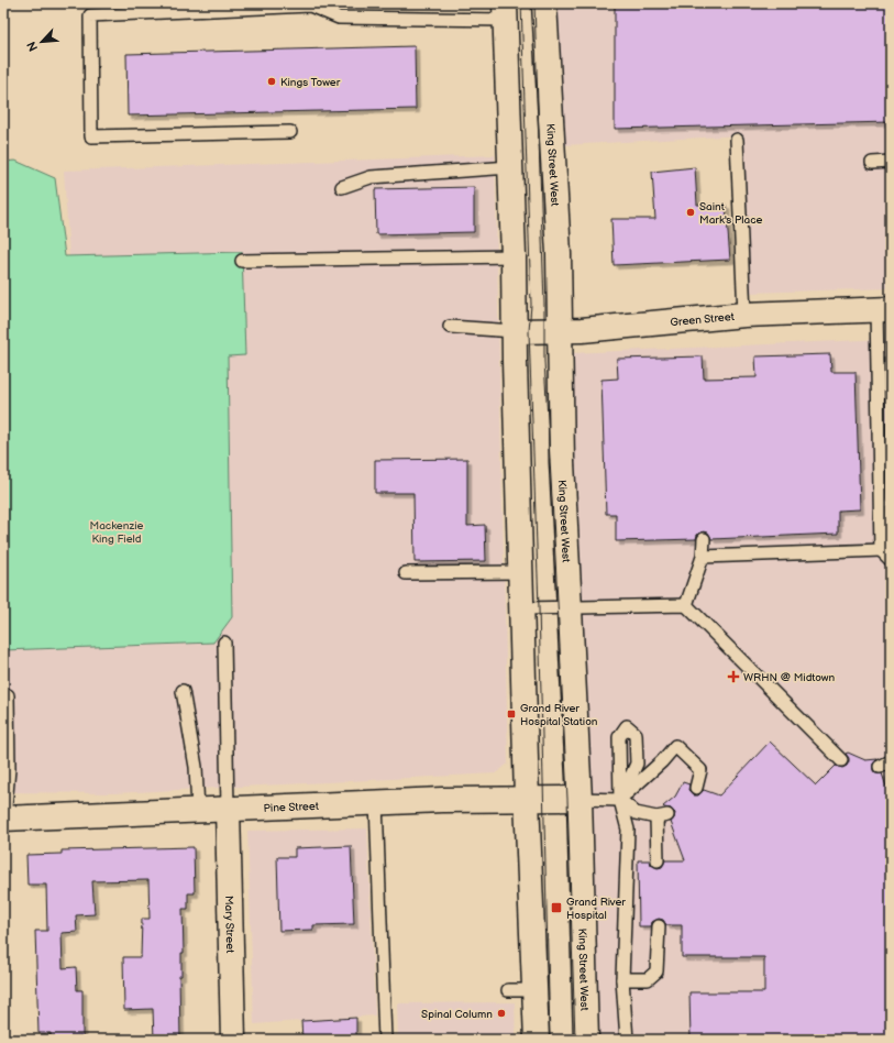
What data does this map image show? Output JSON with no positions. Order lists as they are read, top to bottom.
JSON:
{
  "streets": {
    "main road": [
      "King Street West",
      "Green Street",
      "Pine Street",
      "Mary Street"
    ]
  },
  "crossings": [
    ["King Street West", "Green Street"],
    ["King Street West", "Pine Street"],
    ["Pine Street", "Mary Street"]
  ],
  "parks": ["Mackenzie King Field"],
  "places": {
    "other": ["Kings Tower", "Saint Mark's Place", "Spinal Column"],
    "health": ["WRHN @ Midtown"],
    "transit": ["Grand River Hospital Station", "Grand River Hospital"]
  },
  "north": "bottom left"
}
